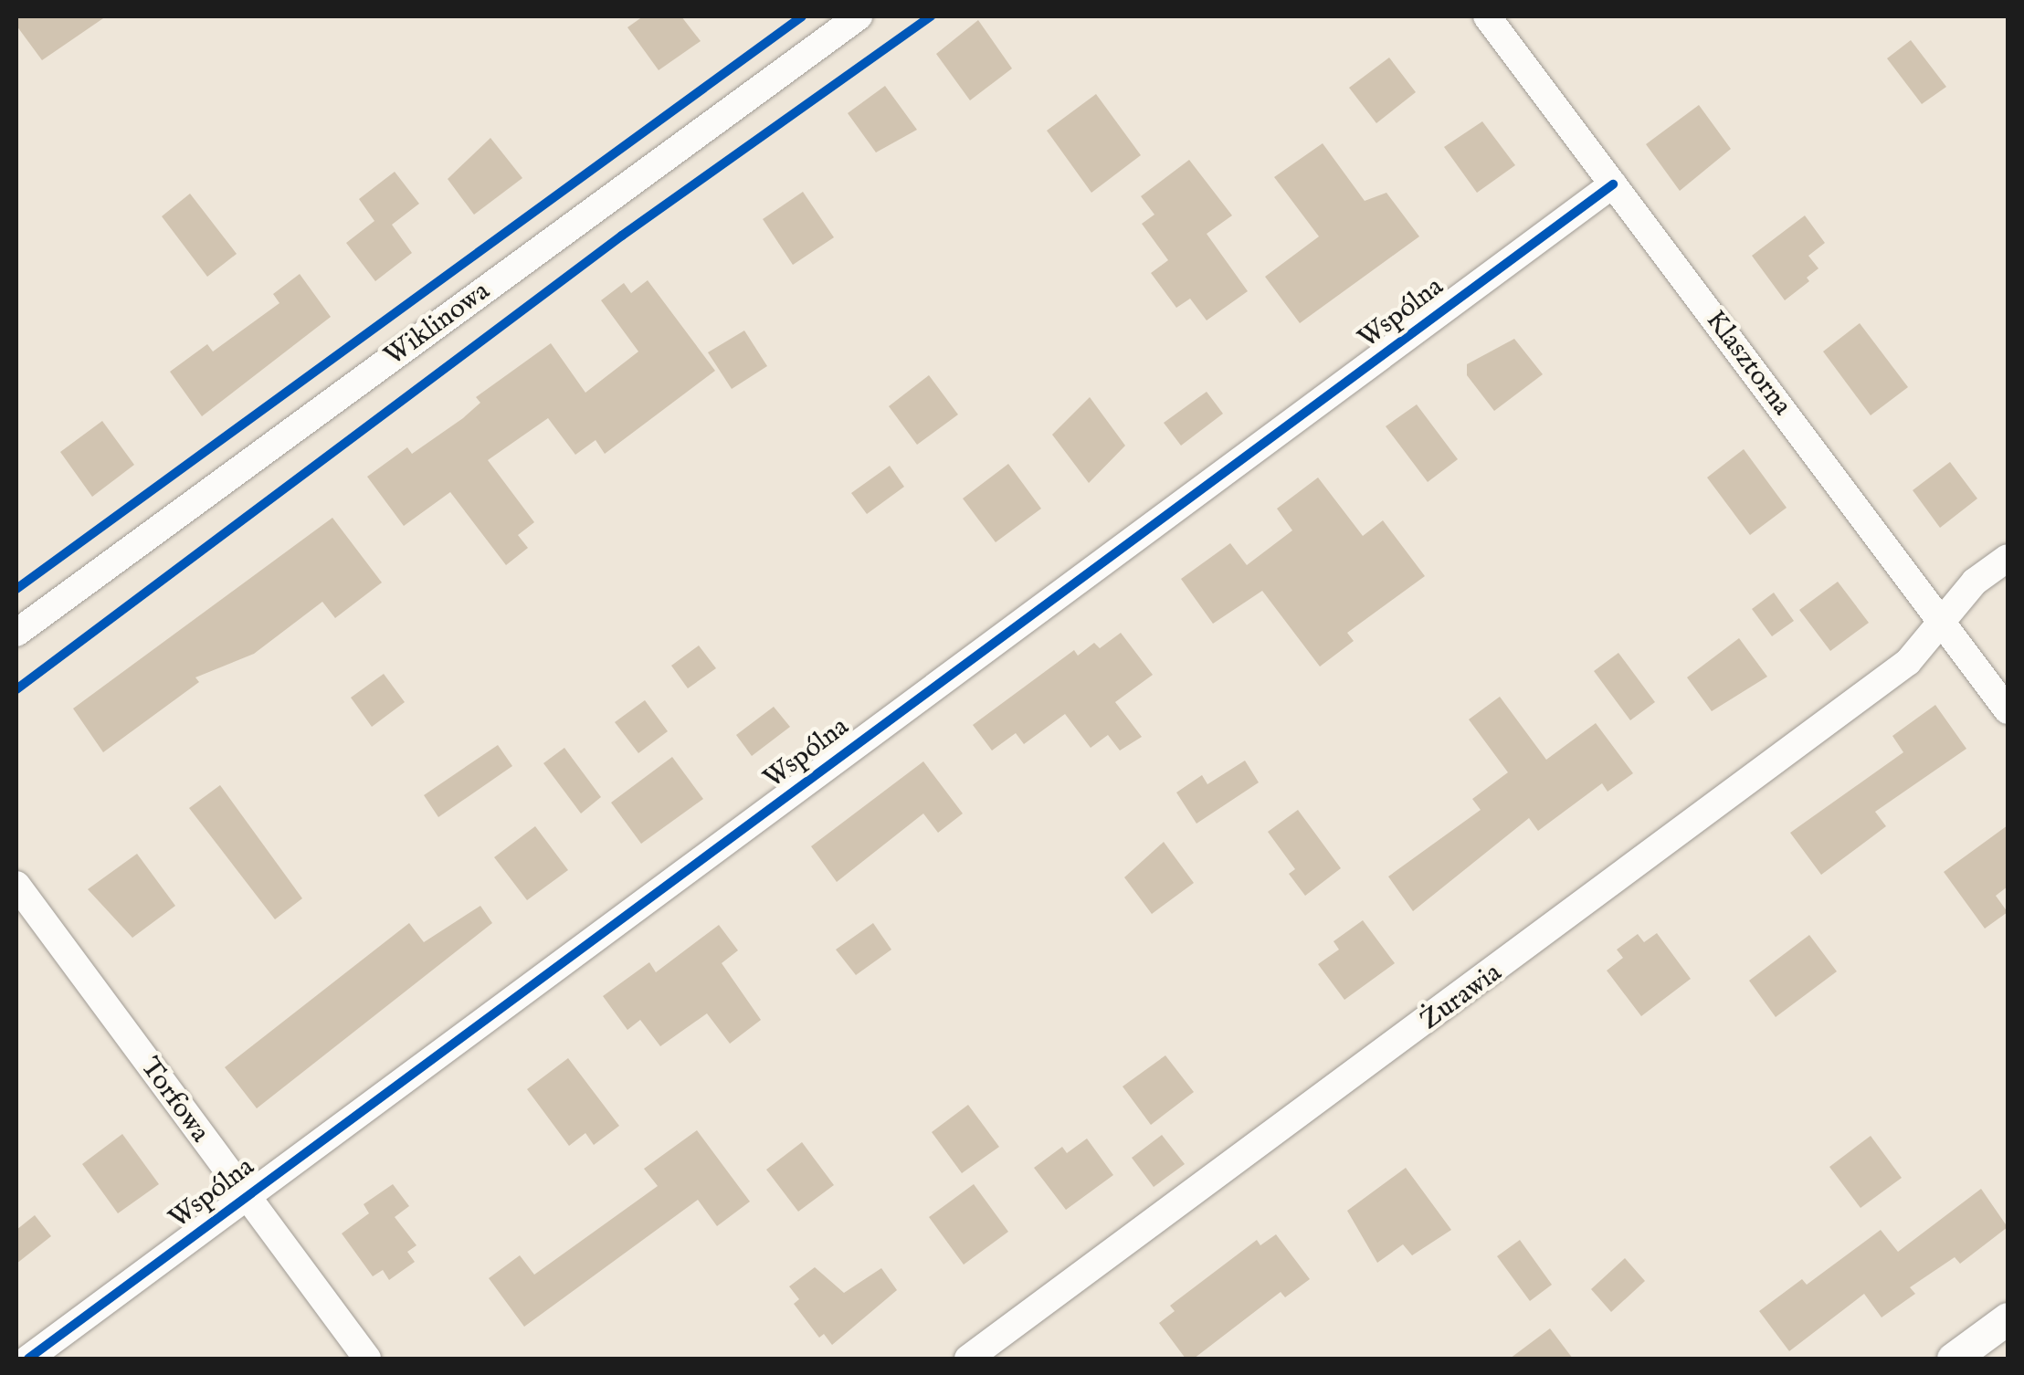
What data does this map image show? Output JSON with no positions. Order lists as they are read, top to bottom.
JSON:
{
  "streets": {
    "street": [
      "Wspólna",
      "Wiklinowa",
      "Klasztorna",
      "Żurawia",
      "Torfowa"
    ]
  },
  "crossings": [
    ["Wspólna", "Klasztorna"],
    ["Wspólna", "Torfowa"],
    ["Klasztorna", "Żurawia"]
  ]
}
